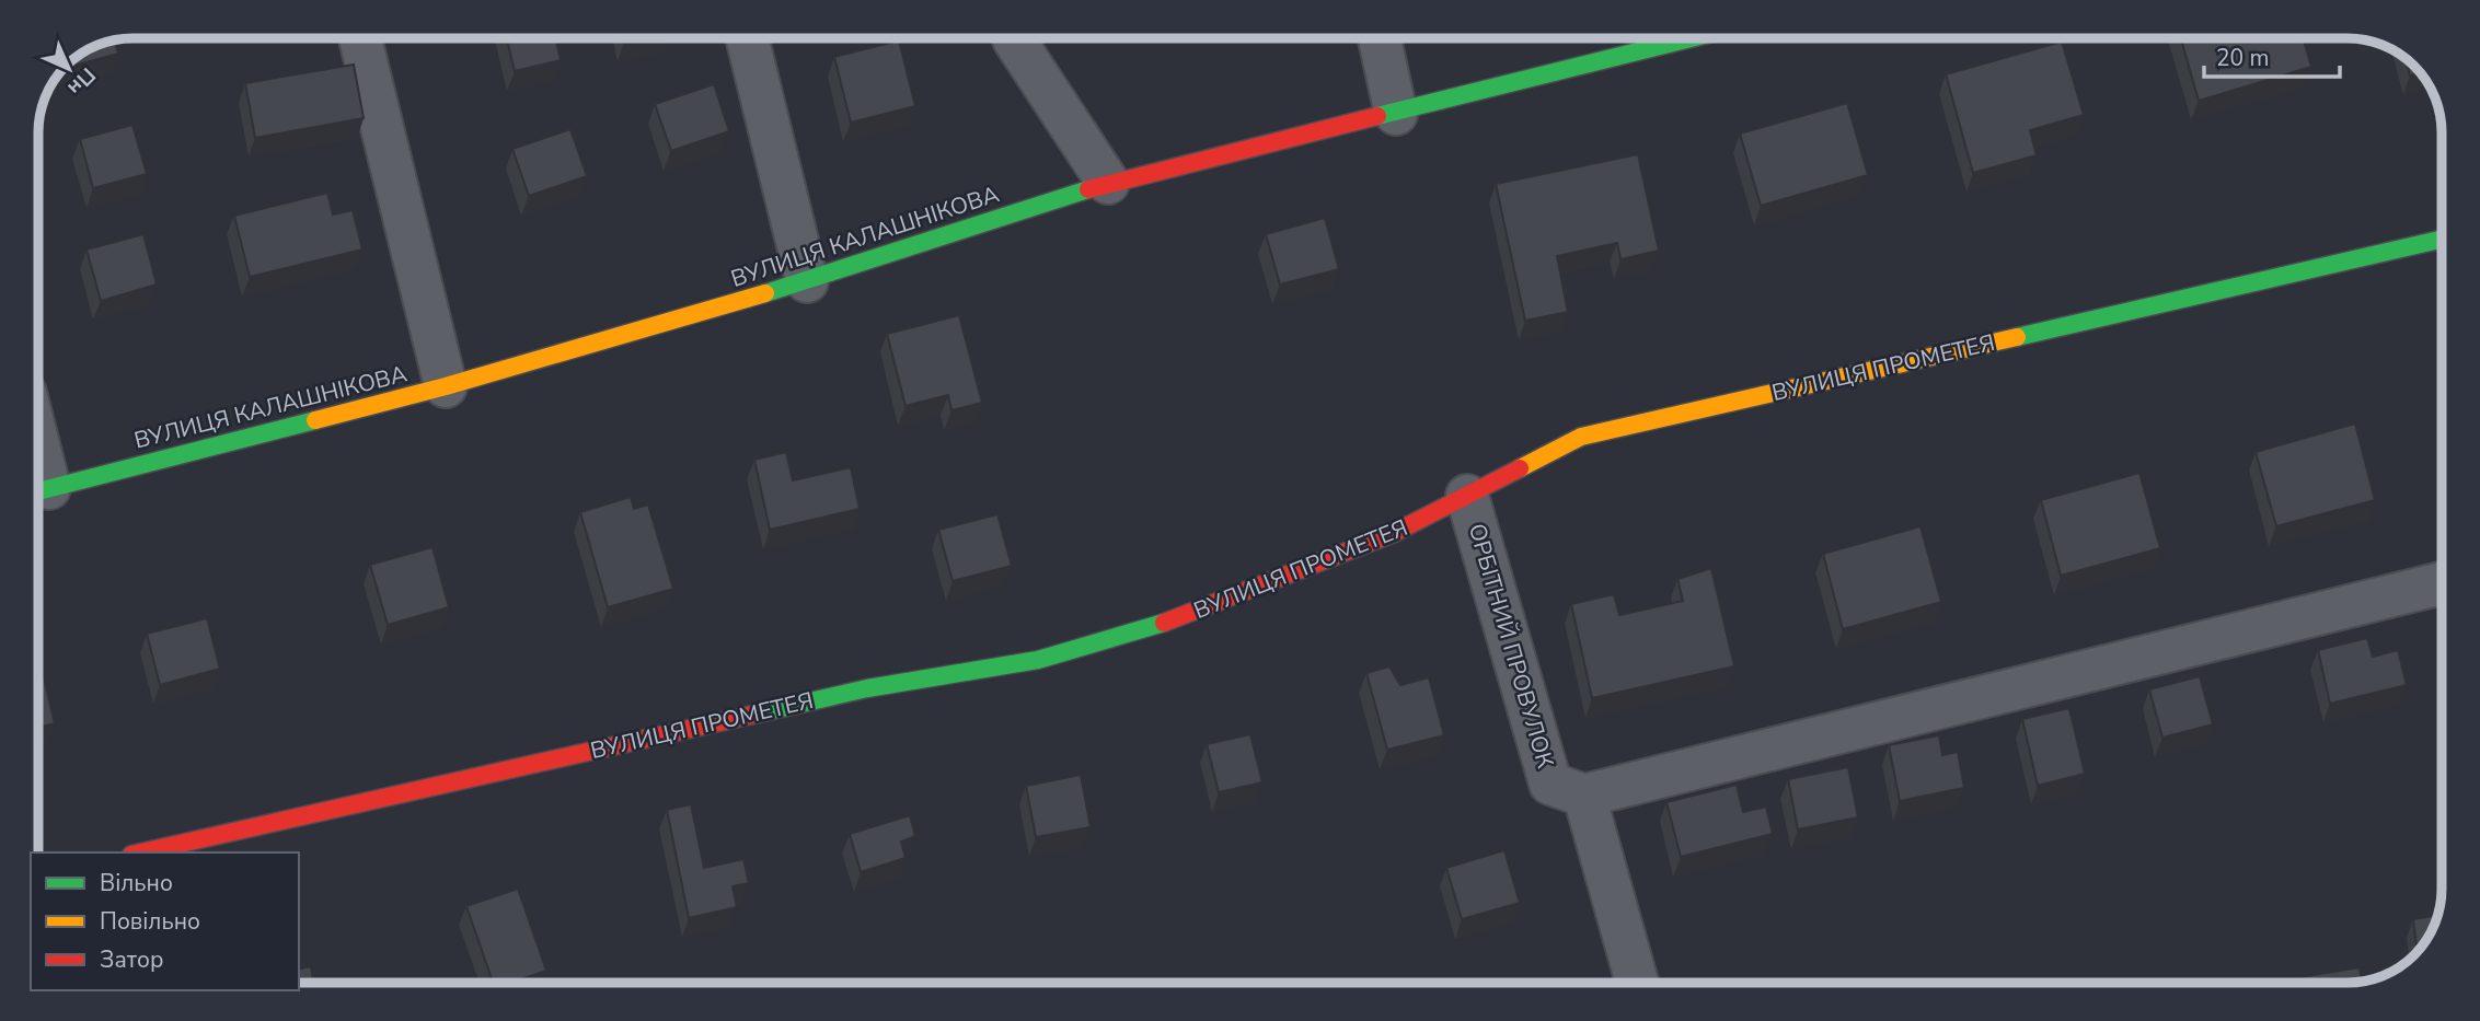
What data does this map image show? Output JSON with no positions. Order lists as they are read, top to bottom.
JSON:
{
  "streets": {
    "street": ["ВУЛИЦЯ КАЛАШНІКОВА", "ВУЛИЦЯ ПРОМЕТЕЯ", "ОРБІТНИЙ ПРОВУЛОК"]
  },
  "crossings": [
    ["ВУЛИЦЯ ПРОМЕТЕЯ", "ОРБІТНИЙ ПРОВУЛОК"]
  ],
  "legend": ["Вільно", "Повільно", "Затор"],
  "scale_bar": "20 m",
  "north": "bottom right"
}
